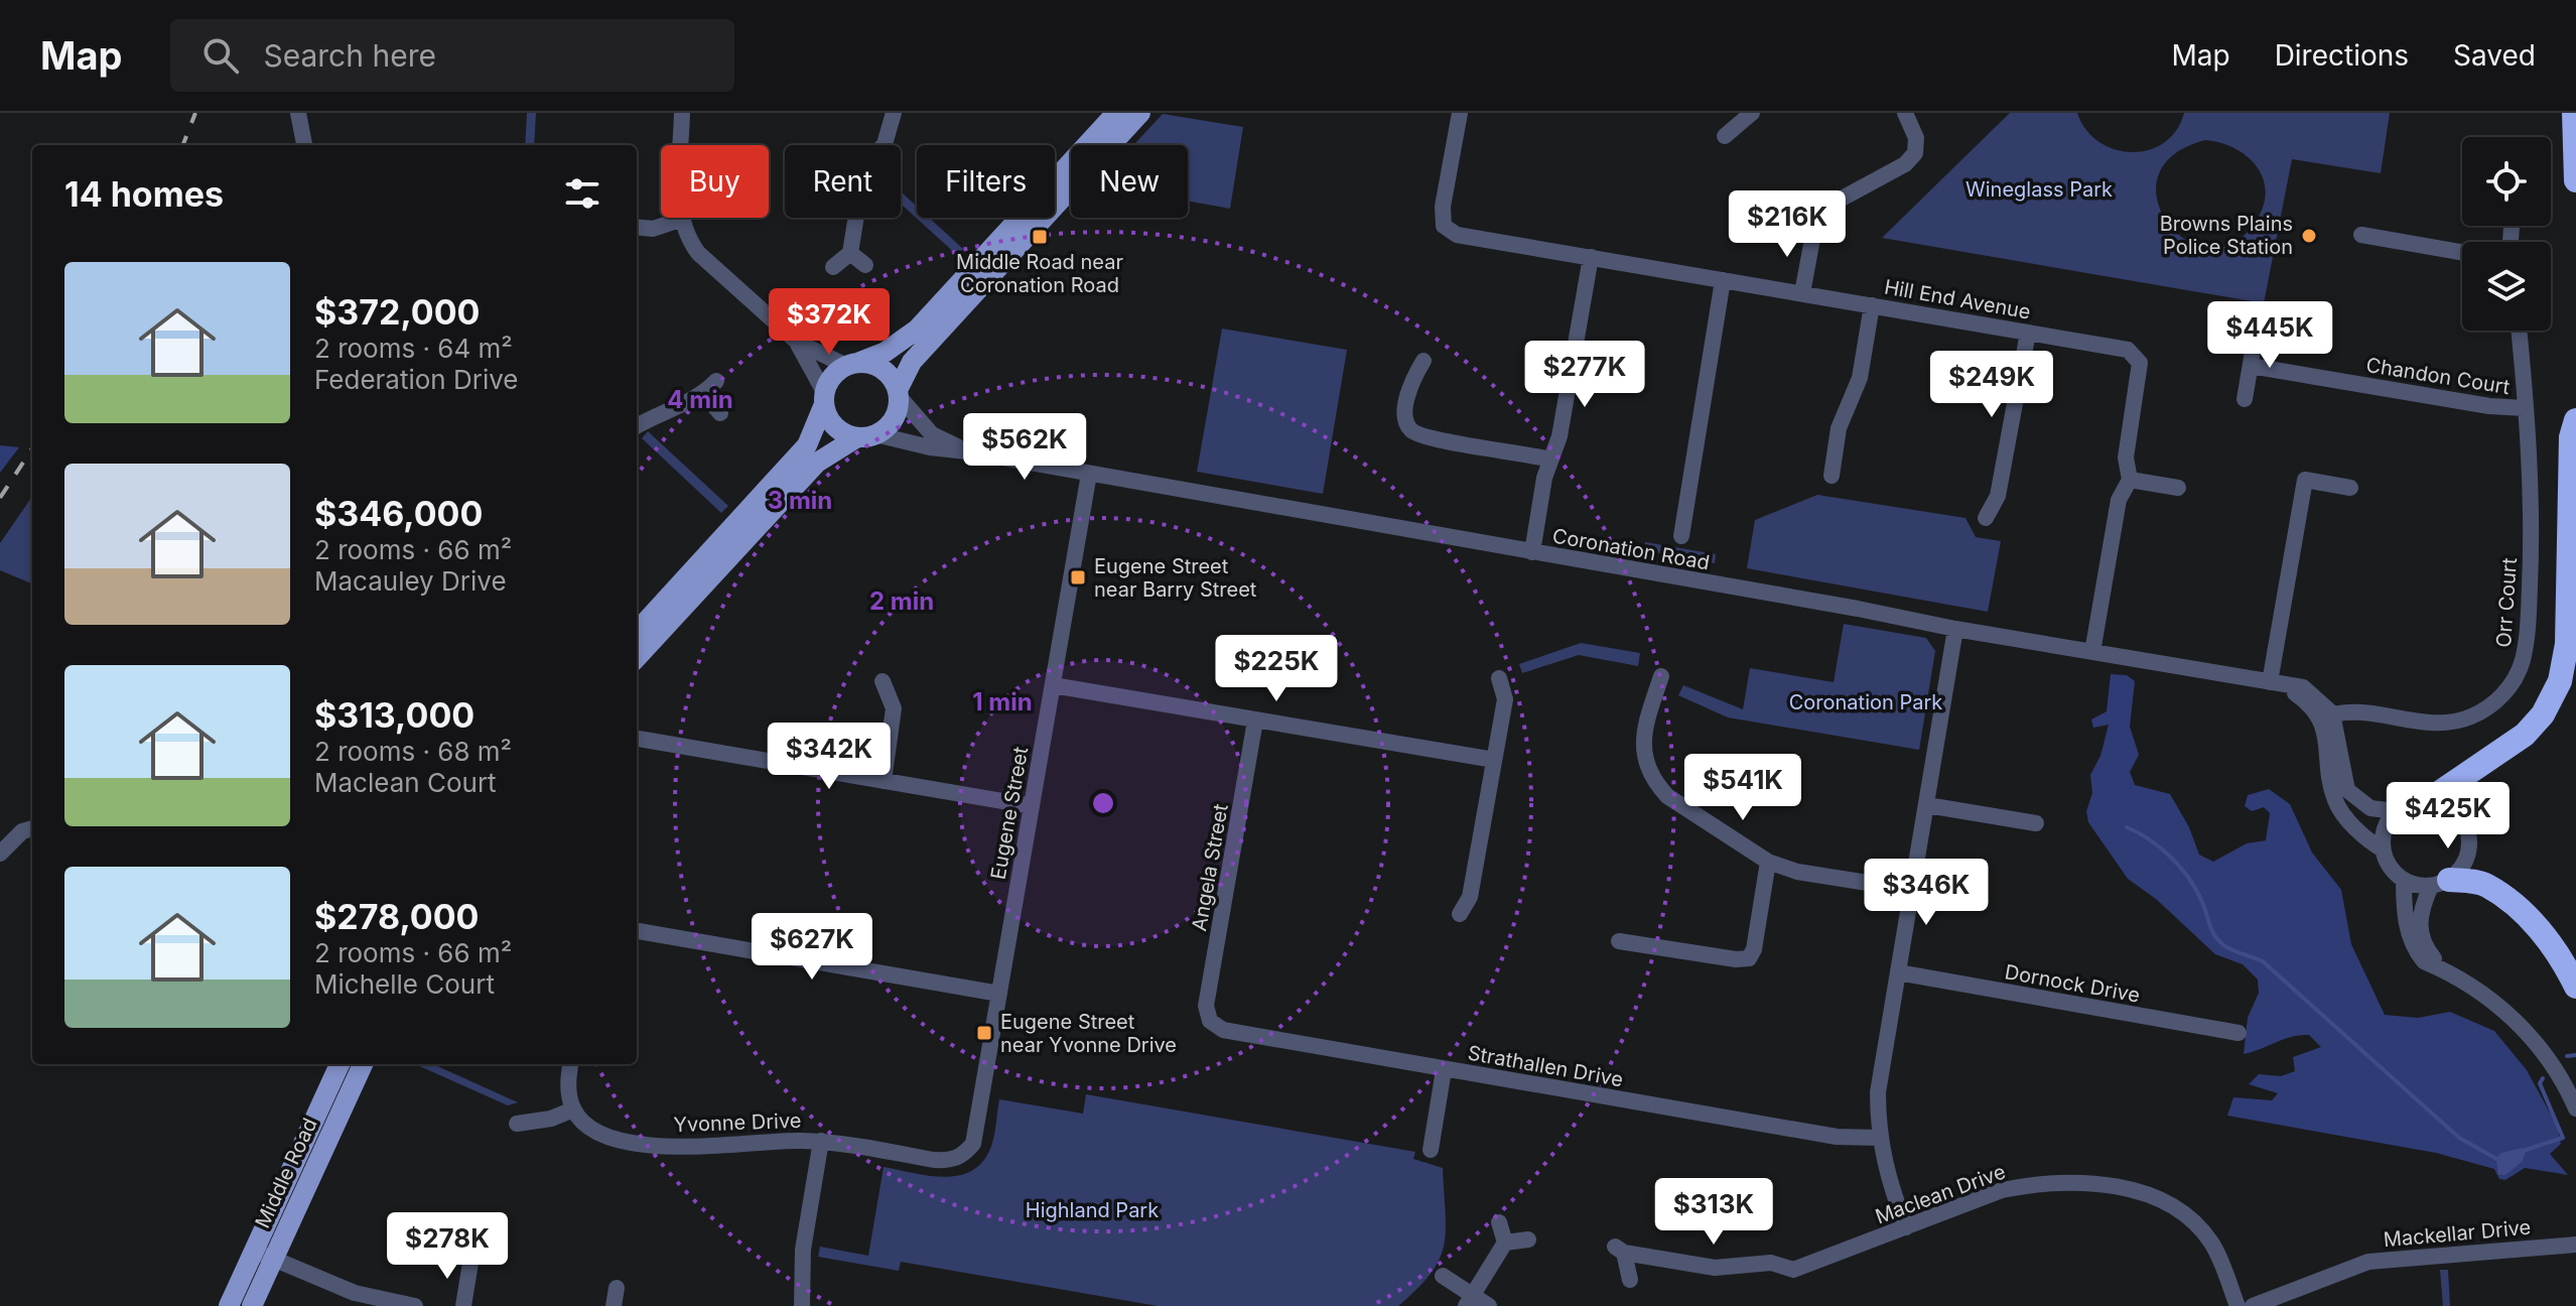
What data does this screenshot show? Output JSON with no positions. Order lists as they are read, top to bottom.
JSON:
{
  "streets": {
    "main road": ["Middle Road"],
    "street": [
      "Hill End Avenue",
      "Chandon Court",
      "Coronation Road",
      "Orr Court",
      "Eugene Street",
      "Angela Street",
      "Dornock Drive",
      "Strathallen Drive",
      "Yvonne Drive",
      "Maclean Drive",
      "Mackellar Drive"
    ]
  },
  "crossings": [
    ["Hill End Avenue", "Coronation Road"],
    ["Chandon Court", "Orr Court"],
    ["Coronation Road", "Orr Court"],
    ["Coronation Road", "Eugene Street"],
    ["Eugene Street", "Yvonne Drive"],
    ["Angela Street", "Strathallen Drive"]
  ],
  "parks": ["Wineglass Park", "Coronation Park", "Highland Park"],
  "places": {
    "other": ["Browns Plains Police Station"],
    "transit": ["Middle Road near Coronation Road", "Eugene Street near Barry Street", "Eugene Street near Yvonne Drive"]
  },
  "page": {
    "header": "Map",
    "search": "Search here",
    "nav": ["Map", "Directions", "Saved"],
    "chip": [
      "Buy",
      "Rent",
      "Filters",
      "New"
    ],
    "heading": "14 homes",
    "price": [
      "$216K",
      "$372K",
      "$445K",
      "$277K",
      "$249K",
      "$562K",
      "$225K",
      "$342K",
      "$541K",
      "$425K",
      "$346K",
      "$627K",
      "$313K",
      "$278K"
    ],
    "list": [
      {
        "name": "$372,000",
        "note": "2 rooms · 64 m² · Federation Drive"
      },
      {
        "name": "$346,000",
        "note": "2 rooms · 66 m² · Macauley Drive"
      },
      {
        "name": "$313,000",
        "note": "2 rooms · 68 m² · Maclean Court"
      },
      {
        "name": "$278,000",
        "note": "2 rooms · 66 m² · Michelle Court"
      }
    ]
  },
  "rings": [
    "4 min",
    "3 min",
    "2 min",
    "1 min"
  ]
}
